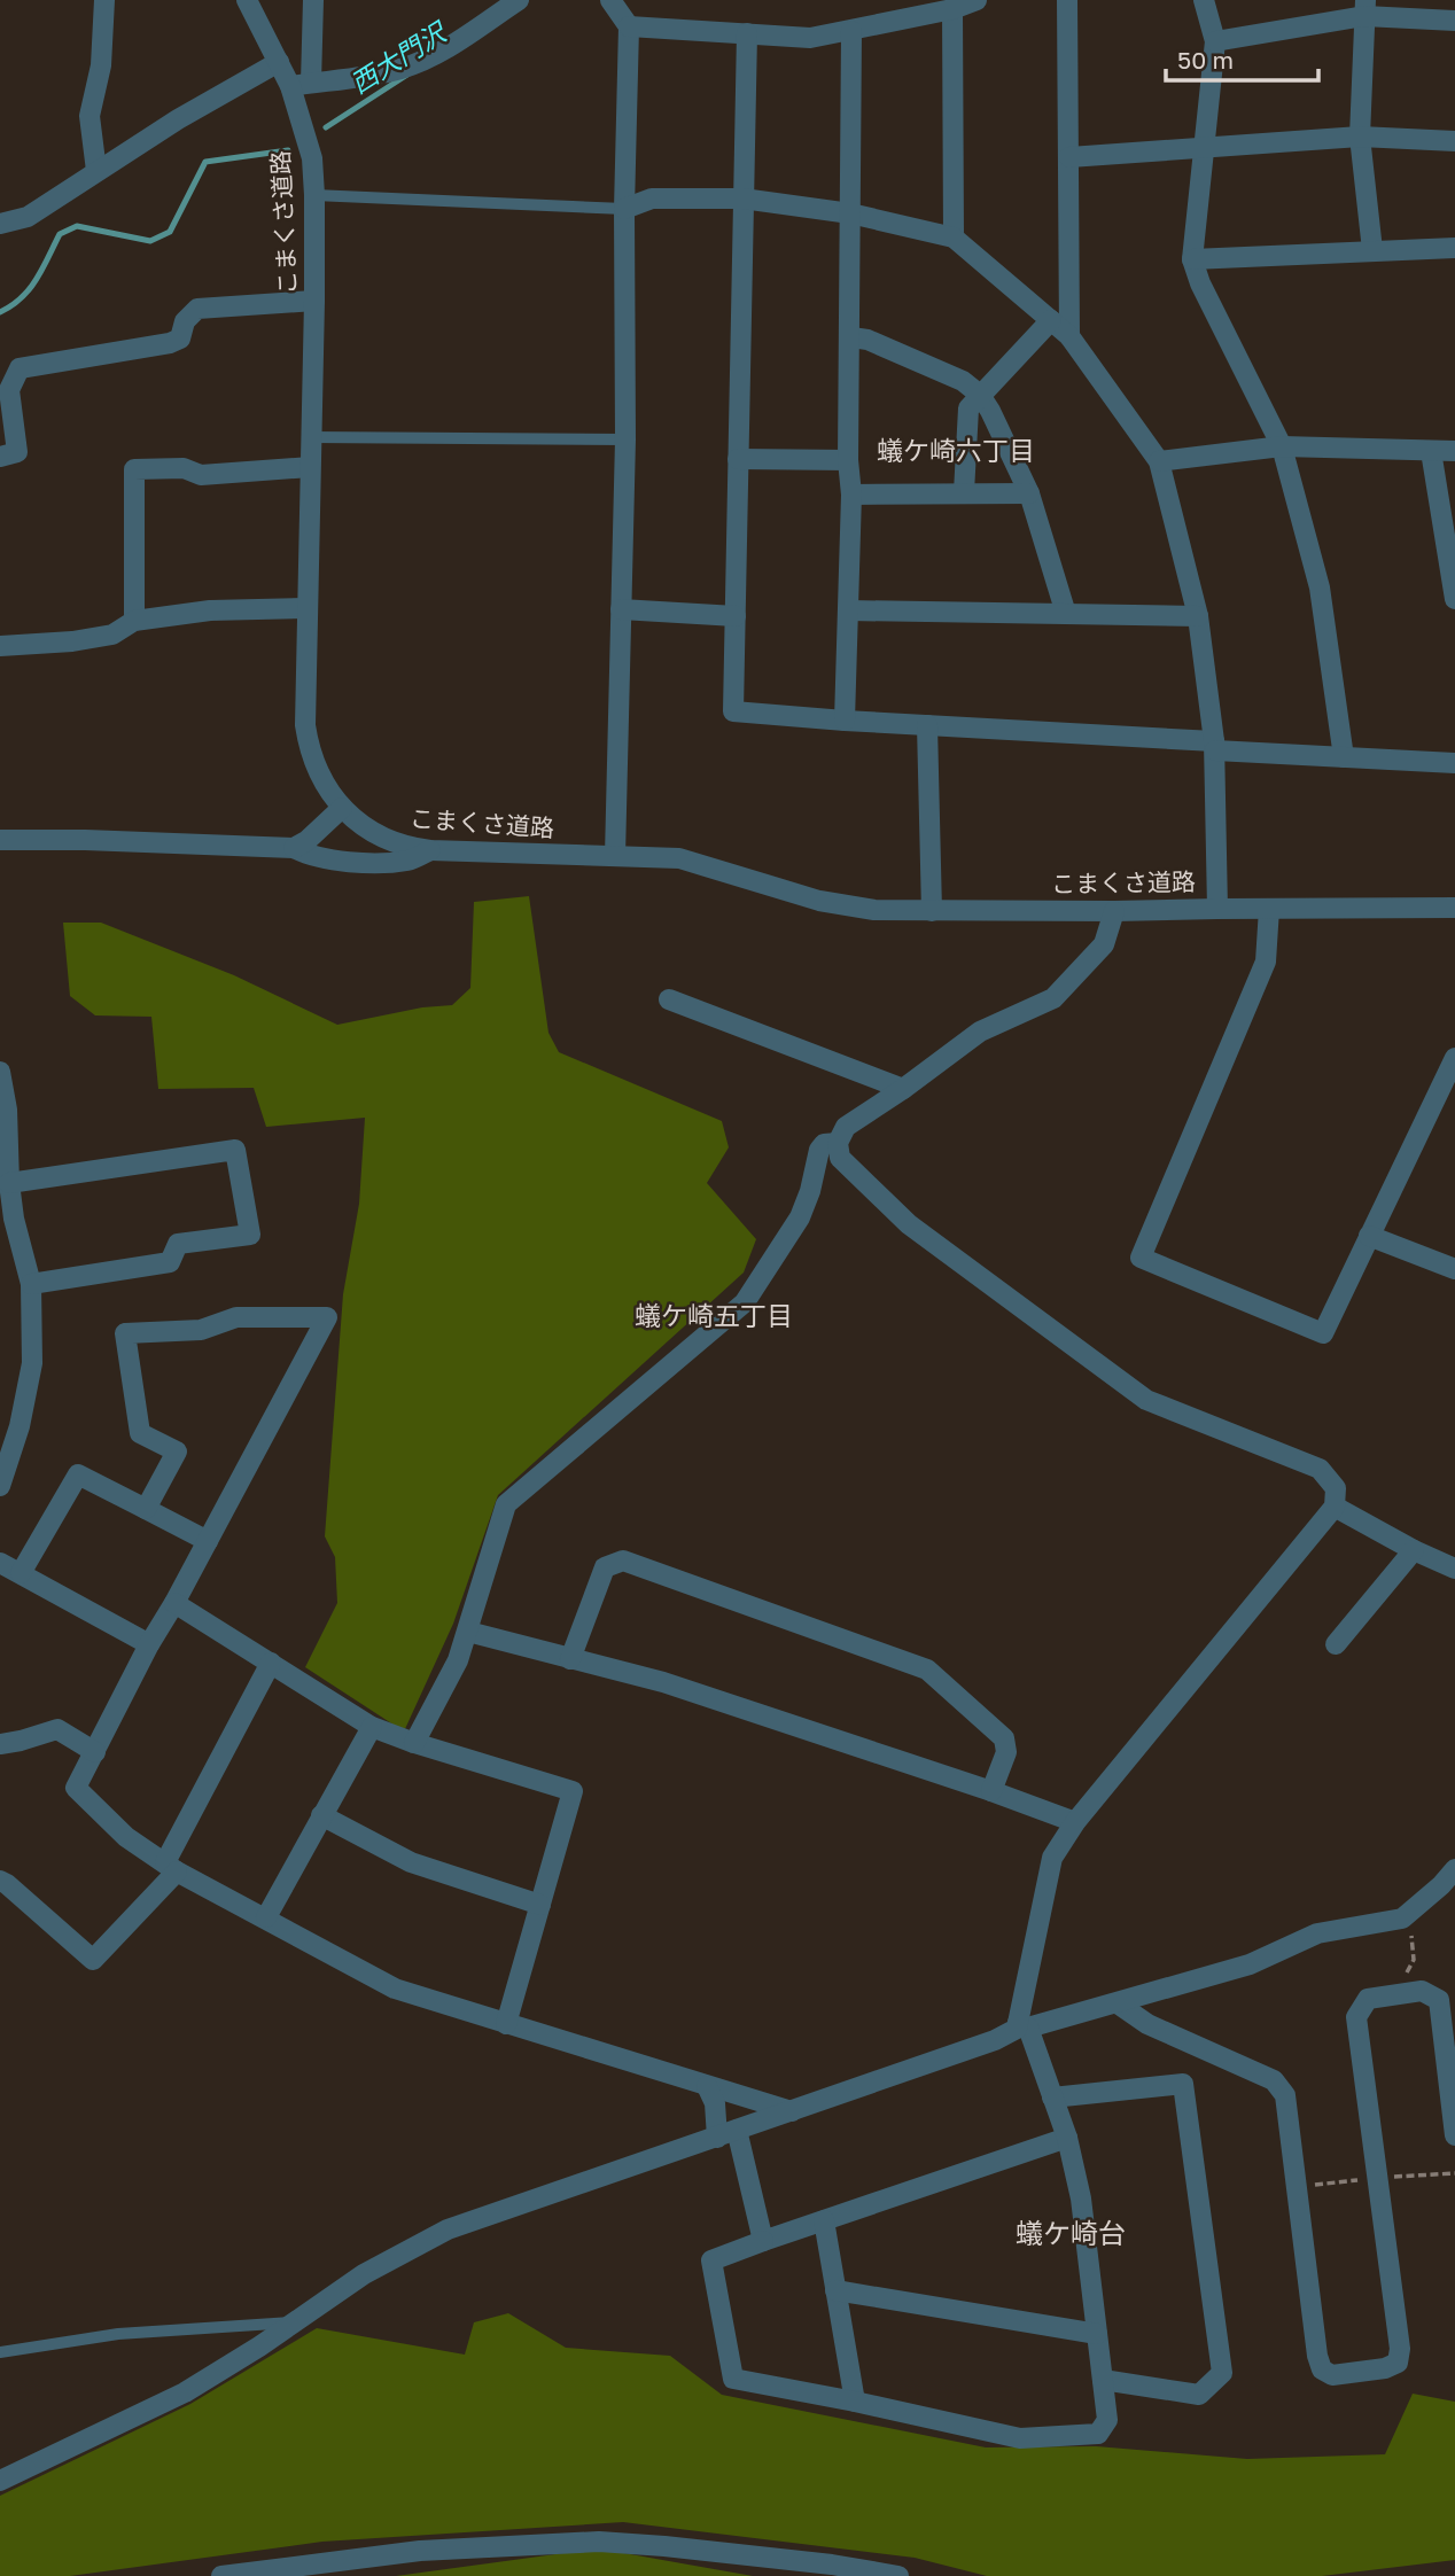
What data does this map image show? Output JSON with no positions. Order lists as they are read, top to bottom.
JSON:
{
  "streets": {
    "street": ["こまくさ道路"]
  },
  "districts": ["蟻ケ崎六丁目", "蟻ケ崎五丁目", "蟻ケ崎台"],
  "water": ["西大門沢"],
  "scale_bar": "50 m"
}
